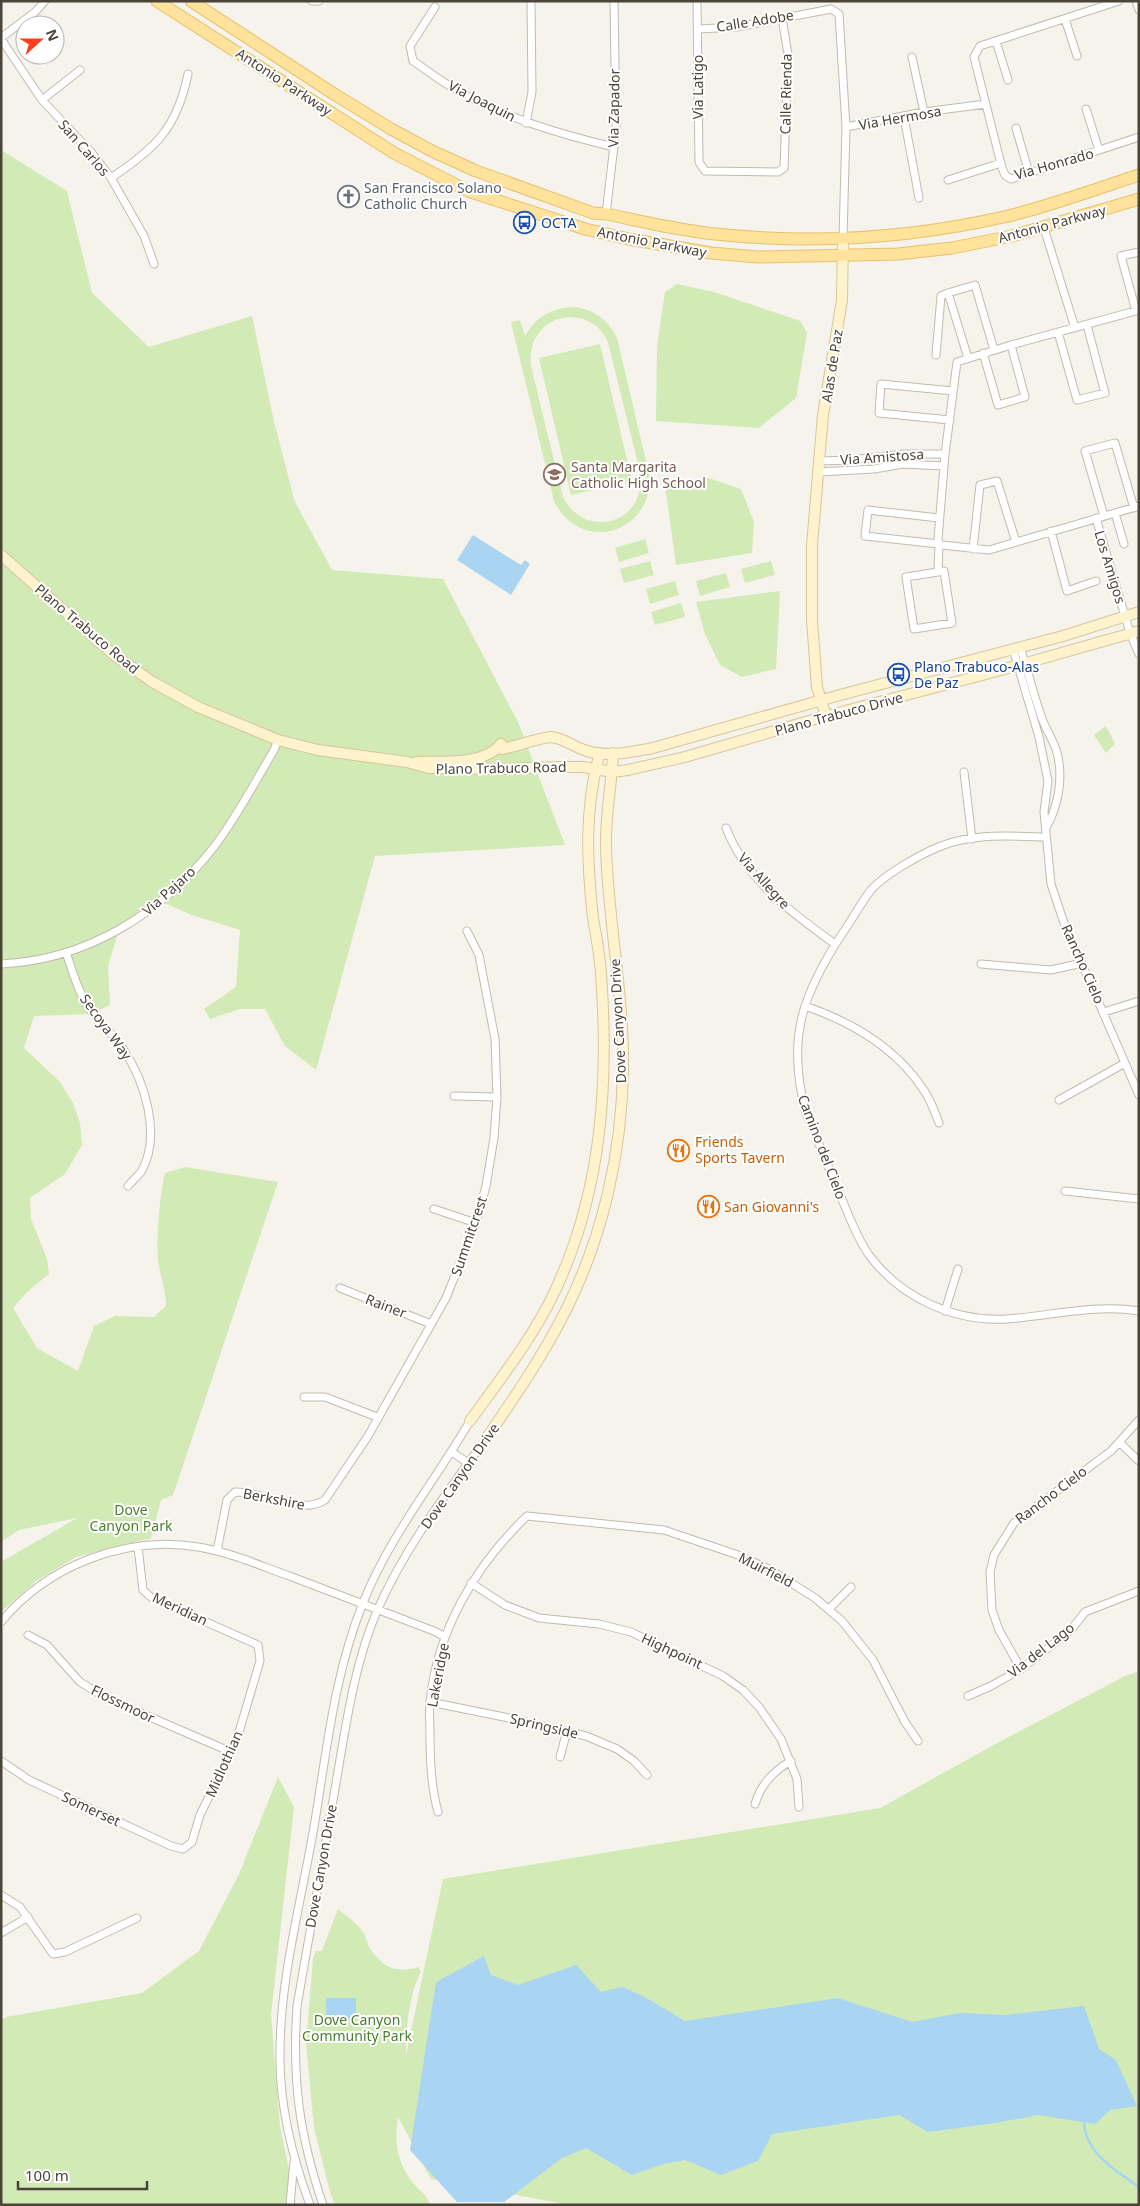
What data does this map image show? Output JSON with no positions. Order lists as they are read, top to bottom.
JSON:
{
  "streets": {
    "main road": ["Antonio Parkway"],
    "street": [
      "Calle Adobe",
      "Via Latigo",
      "Calle Rienda",
      "Via Joaquin",
      "Via Zapador",
      "Via Hermosa",
      "San Carlos",
      "Via Honrado",
      "Alas de Paz",
      "Via Amistosa",
      "Los Amigos",
      "Plano Trabuco Road",
      "Plano Trabuco Drive",
      "Via Allegre",
      "Via Pajaro",
      "Rancho Cielo",
      "Dove Canyon Drive",
      "Secoya Way",
      "Camino del Cielo",
      "Summitcrest",
      "Rainer",
      "Berkshire",
      "Muirfield",
      "Meridian",
      "Via del Lago",
      "Highpoint",
      "Lakeridge",
      "Flossmoor",
      "Springside",
      "Midlothian",
      "Somerset"
    ]
  },
  "crossings": [
    ["Calle Adobe", "Via Latigo"],
    ["Calle Adobe", "Calle Rienda"],
    ["Calle Adobe", "Alas de Paz"],
    ["Antonio Parkway", "Via Zapador"],
    ["Antonio Parkway", "Alas de Paz"],
    ["Via Latigo", "Calle Rienda"],
    ["Via Joaquin", "Via Zapador"],
    ["Via Hermosa", "Alas de Paz"],
    ["Alas de Paz", "Via Amistosa"],
    ["Alas de Paz", "Plano Trabuco Drive"],
    ["Los Amigos", "Plano Trabuco Drive"],
    ["Plano Trabuco Road", "Plano Trabuco Drive"],
    ["Plano Trabuco Road", "Via Pajaro"],
    ["Plano Trabuco Road", "Dove Canyon Drive"],
    ["Plano Trabuco Drive", "Rancho Cielo"],
    ["Plano Trabuco Drive", "Dove Canyon Drive"],
    ["Via Allegre", "Camino del Cielo"],
    ["Via Pajaro", "Secoya Way"],
    ["Rancho Cielo", "Camino del Cielo"],
    ["Rancho Cielo", "Via del Lago"],
    ["Summitcrest", "Rainer"],
    ["Summitcrest", "Berkshire"],
    ["Muirfield", "Lakeridge"],
    ["Meridian", "Midlothian"],
    ["Highpoint", "Lakeridge"],
    ["Lakeridge", "Springside"],
    ["Flossmoor", "Midlothian"],
    ["Midlothian", "Somerset"]
  ],
  "parks": ["Dove Canyon Park", "Dove Canyon Community Park"],
  "places": {
    "church": ["San Francisco Solano Catholic Church"],
    "bus stop": ["OCTA", "Plano Trabuco-Alas De Paz"],
    "school or university": ["Santa Margarita Catholic High School"],
    "restaurant": ["Friends Sports Tavern", "San Giovanni's"]
  },
  "scale_bar": "100 m",
  "north": "right"
}
